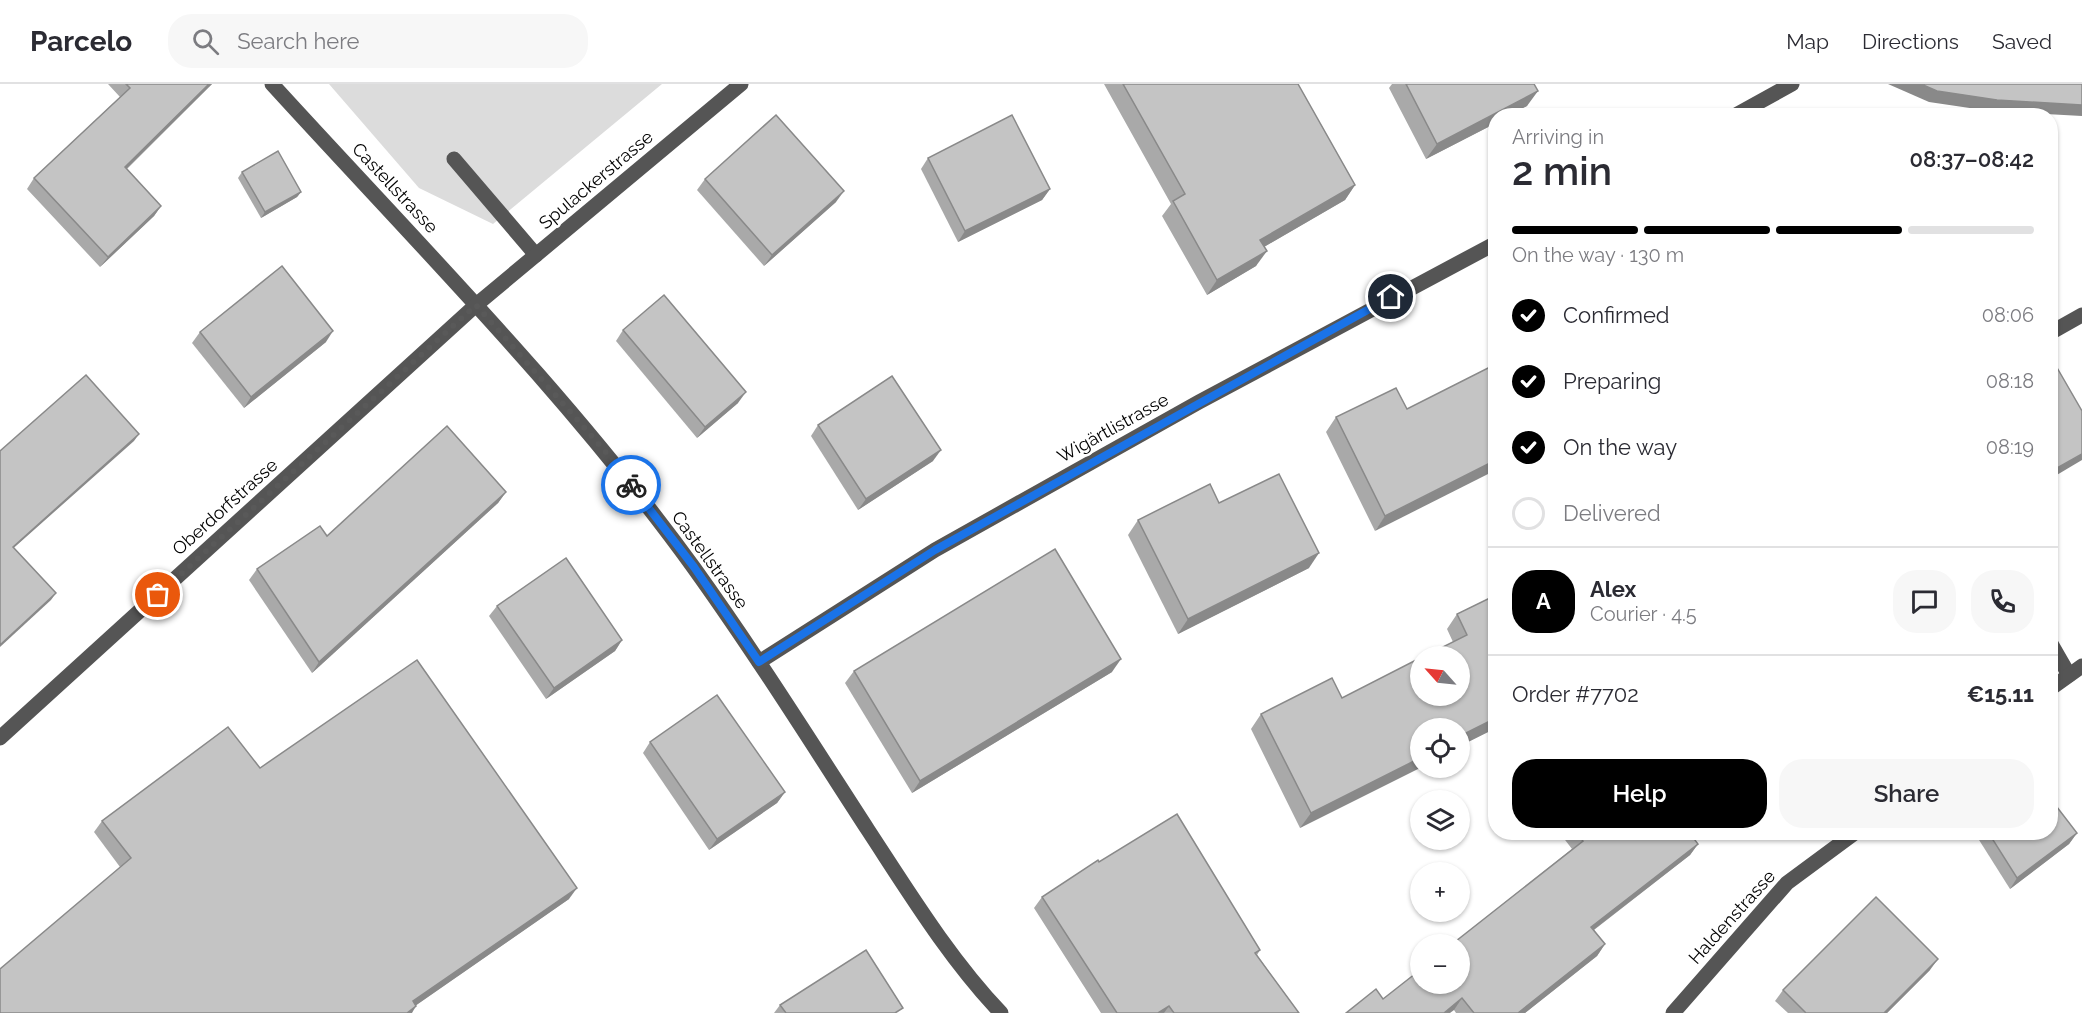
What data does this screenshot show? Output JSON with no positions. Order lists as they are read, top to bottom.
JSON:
{
  "streets": {
    "street": [
      "Spulackerstrasse",
      "Castellstrasse",
      "Wigärtlistrasse",
      "Oberdorfstrasse",
      "Haldenstrasse"
    ]
  },
  "crossings": [
    ["Spulackerstrasse", "Castellstrasse"],
    ["Spulackerstrasse", "Oberdorfstrasse"],
    ["Castellstrasse", "Wigärtlistrasse"],
    ["Castellstrasse", "Oberdorfstrasse"]
  ],
  "north": "top left",
  "page": {
    "header": "Parcelo",
    "search": "Search here",
    "nav": ["Map", "Directions", "Saved"],
    "heading": ["2 min", "Arriving in", "08:37–08:42"],
    "panel": [
      "Alex",
      "Courier · 4.5",
      "Order #7702",
      "€15.11"
    ],
    "bar": "On the way · 130 m",
    "list": [
      ["Confirmed", "08:06"],
      ["Preparing", "08:18"],
      ["On the way", "08:19"],
      "Delivered"
    ],
    "round": "A",
    "map_buttons": ["+", "−"],
    "buttons": ["Help", "Share"]
  }
}
